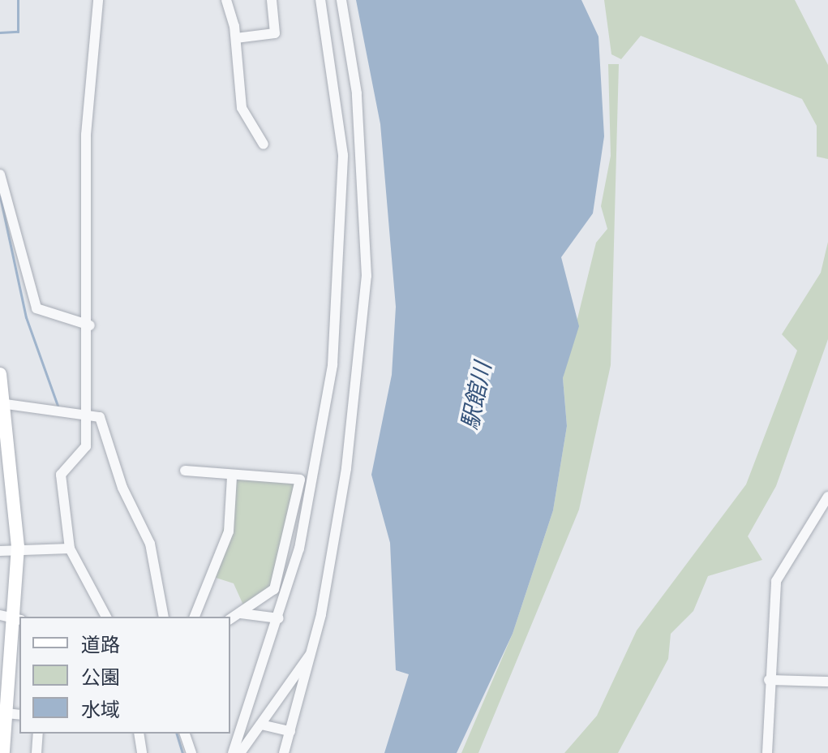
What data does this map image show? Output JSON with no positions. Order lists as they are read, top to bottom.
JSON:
{
  "water": ["駅館川"],
  "legend": ["道路", "公園", "水域"]
}
